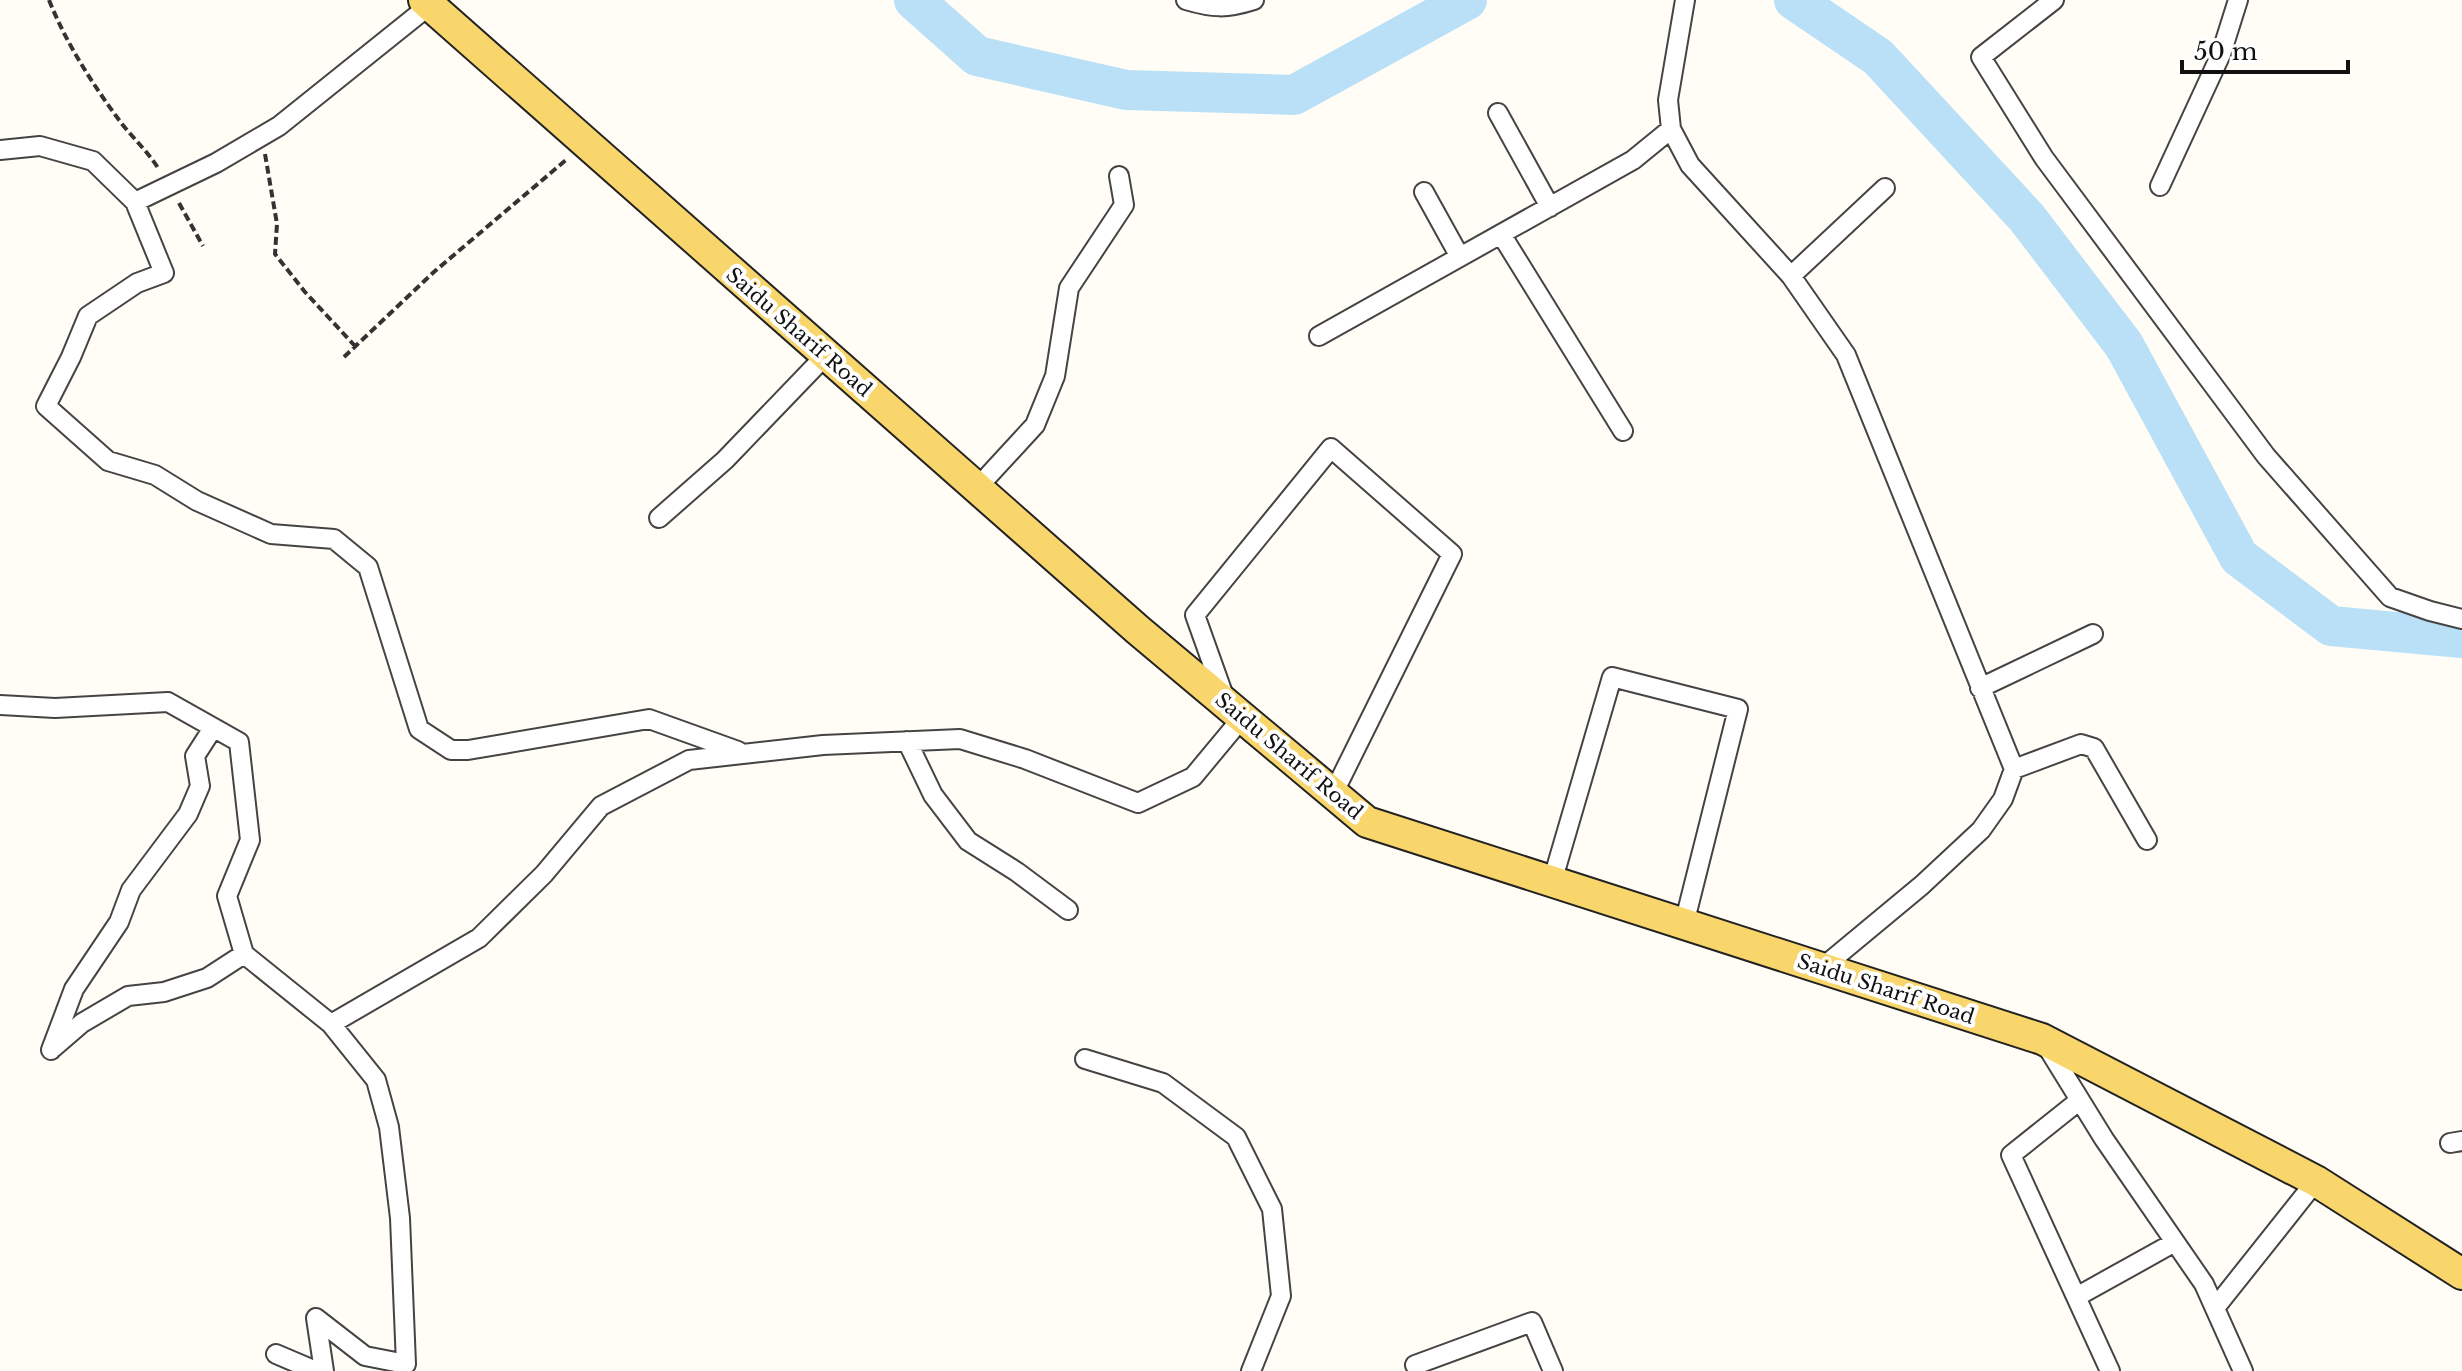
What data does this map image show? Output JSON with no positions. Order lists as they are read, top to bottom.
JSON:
{
  "streets": {
    "main road": ["Saidu Sharif Road"]
  },
  "scale_bar": "50 m"
}
